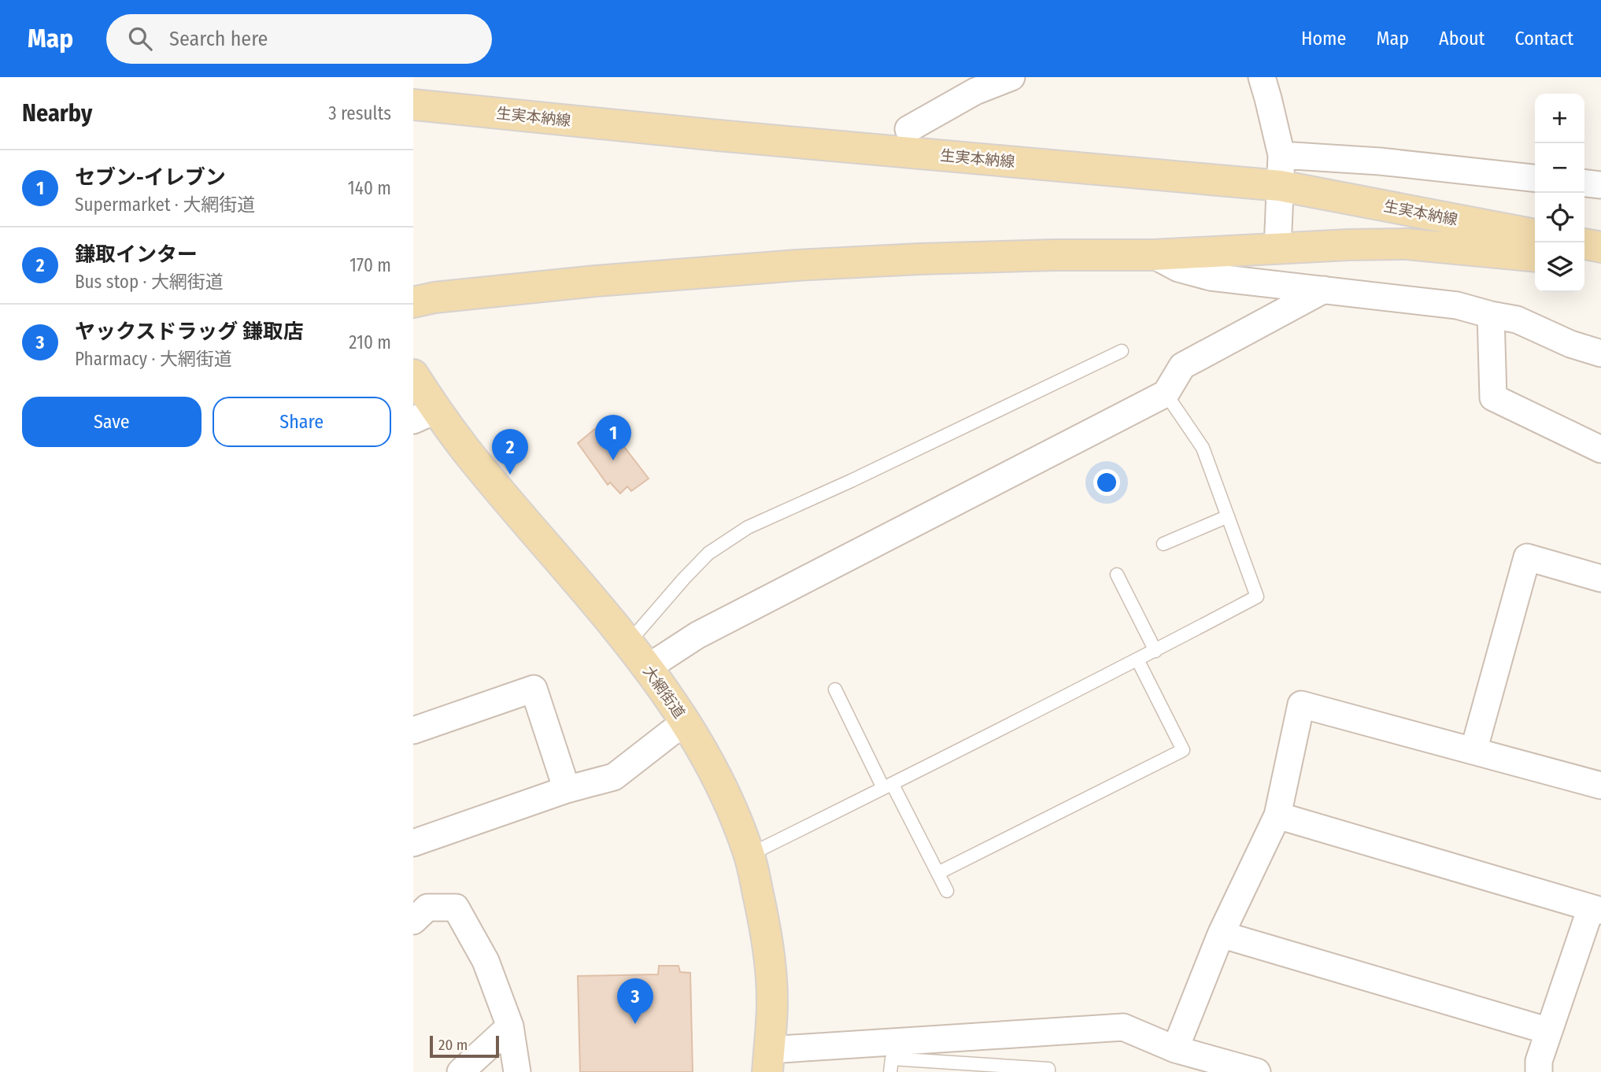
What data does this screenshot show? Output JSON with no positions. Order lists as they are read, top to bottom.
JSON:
{
  "streets": {
    "main road": ["生実本納線", "大網街道"]
  },
  "scale_bar": "20 m",
  "page": {
    "header": "Map",
    "search": "Search here",
    "nav": [
      "Home",
      "Map",
      "About",
      "Contact"
    ],
    "heading": ["Nearby", "3 results"],
    "map_buttons": ["+", "−"],
    "list": [
      {
        "mark": "1",
        "name": "セブン-イレブン",
        "note": "Supermarket · 大網街道",
        "value": "140 m"
      },
      {
        "mark": "2",
        "name": "鎌取インター",
        "note": "Bus stop · 大網街道",
        "value": "170 m"
      },
      {
        "mark": "3",
        "name": "ヤックスドラッグ 鎌取店",
        "note": "Pharmacy · 大網街道",
        "value": "210 m"
      }
    ],
    "buttons": ["Save", "Share"],
    "pins": ["1", "2", "3"],
    "scale": "20 m"
  }
}
